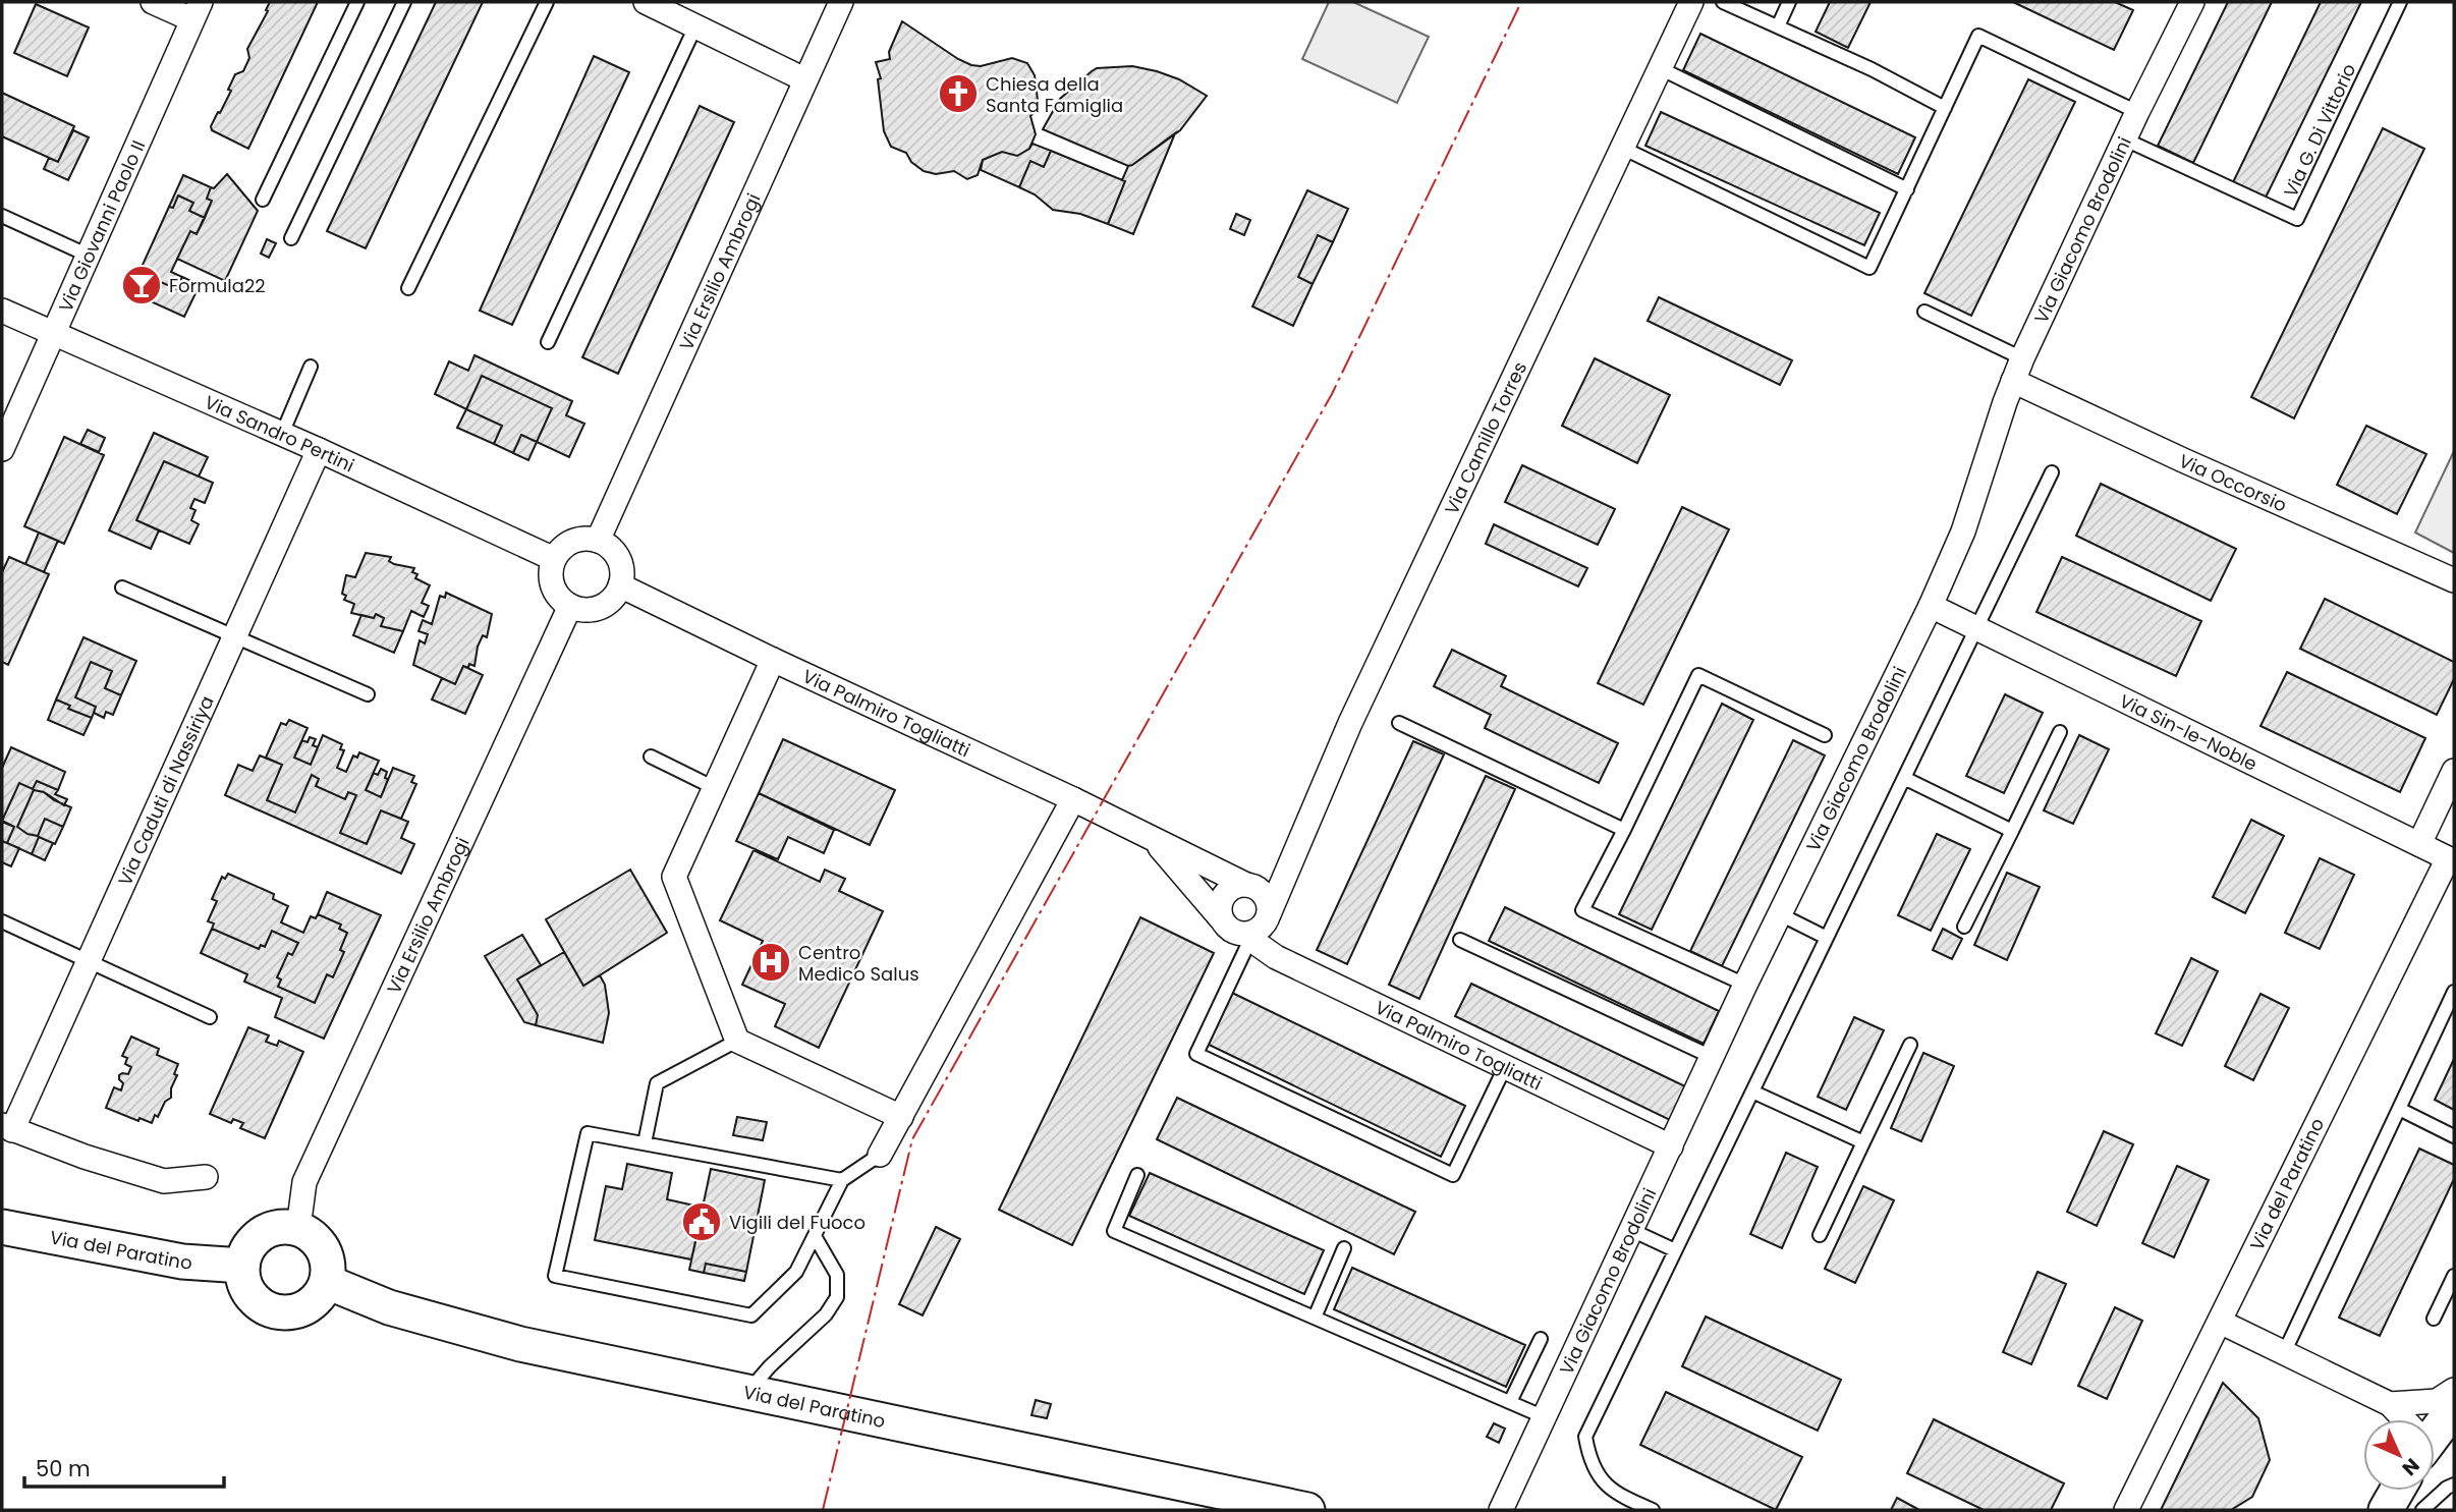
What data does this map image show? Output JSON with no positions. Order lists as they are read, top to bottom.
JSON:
{
  "streets": {
    "main road": ["Via del Paratino"],
    "street": [
      "Via Giovanni Paolo II",
      "Via Giacomo Brodolini",
      "Via Ersilio Ambrogi",
      "Via Sandro Pertini",
      "Via Camillo Torres",
      "Via Occorsio",
      "Via Palmiro Togliatti",
      "Via Sin-le-Noble",
      "Via Caduti di Nassiriya"
    ],
    "lane": ["Via G. Di Vittorio"]
  },
  "crossings": [
    ["Via G. Di Vittorio", "Via Giacomo Brodolini"],
    ["Via Giovanni Paolo II", "Via Sandro Pertini"],
    ["Via Giacomo Brodolini", "Via Occorsio"],
    ["Via Giacomo Brodolini", "Via Palmiro Togliatti"],
    ["Via Giacomo Brodolini", "Via Sin-le-Noble"],
    ["Via Ersilio Ambrogi", "Via Sandro Pertini"],
    ["Via Ersilio Ambrogi", "Via Palmiro Togliatti"],
    ["Via Ersilio Ambrogi", "Via del Paratino"],
    ["Via Sandro Pertini", "Via Palmiro Togliatti"],
    ["Via Sandro Pertini", "Via Caduti di Nassiriya"],
    ["Via Camillo Torres", "Via Palmiro Togliatti"],
    ["Via Sin-le-Noble", "Via del Paratino"]
  ],
  "places": {
    "church": ["Chiesa della Santa Famiglia"],
    "bar": ["Formula22"],
    "hospital": ["Centro Medico Salus"],
    "public building": ["Vigili del Fuoco"]
  },
  "scale_bar": "50 m",
  "north": "bottom right"
}
